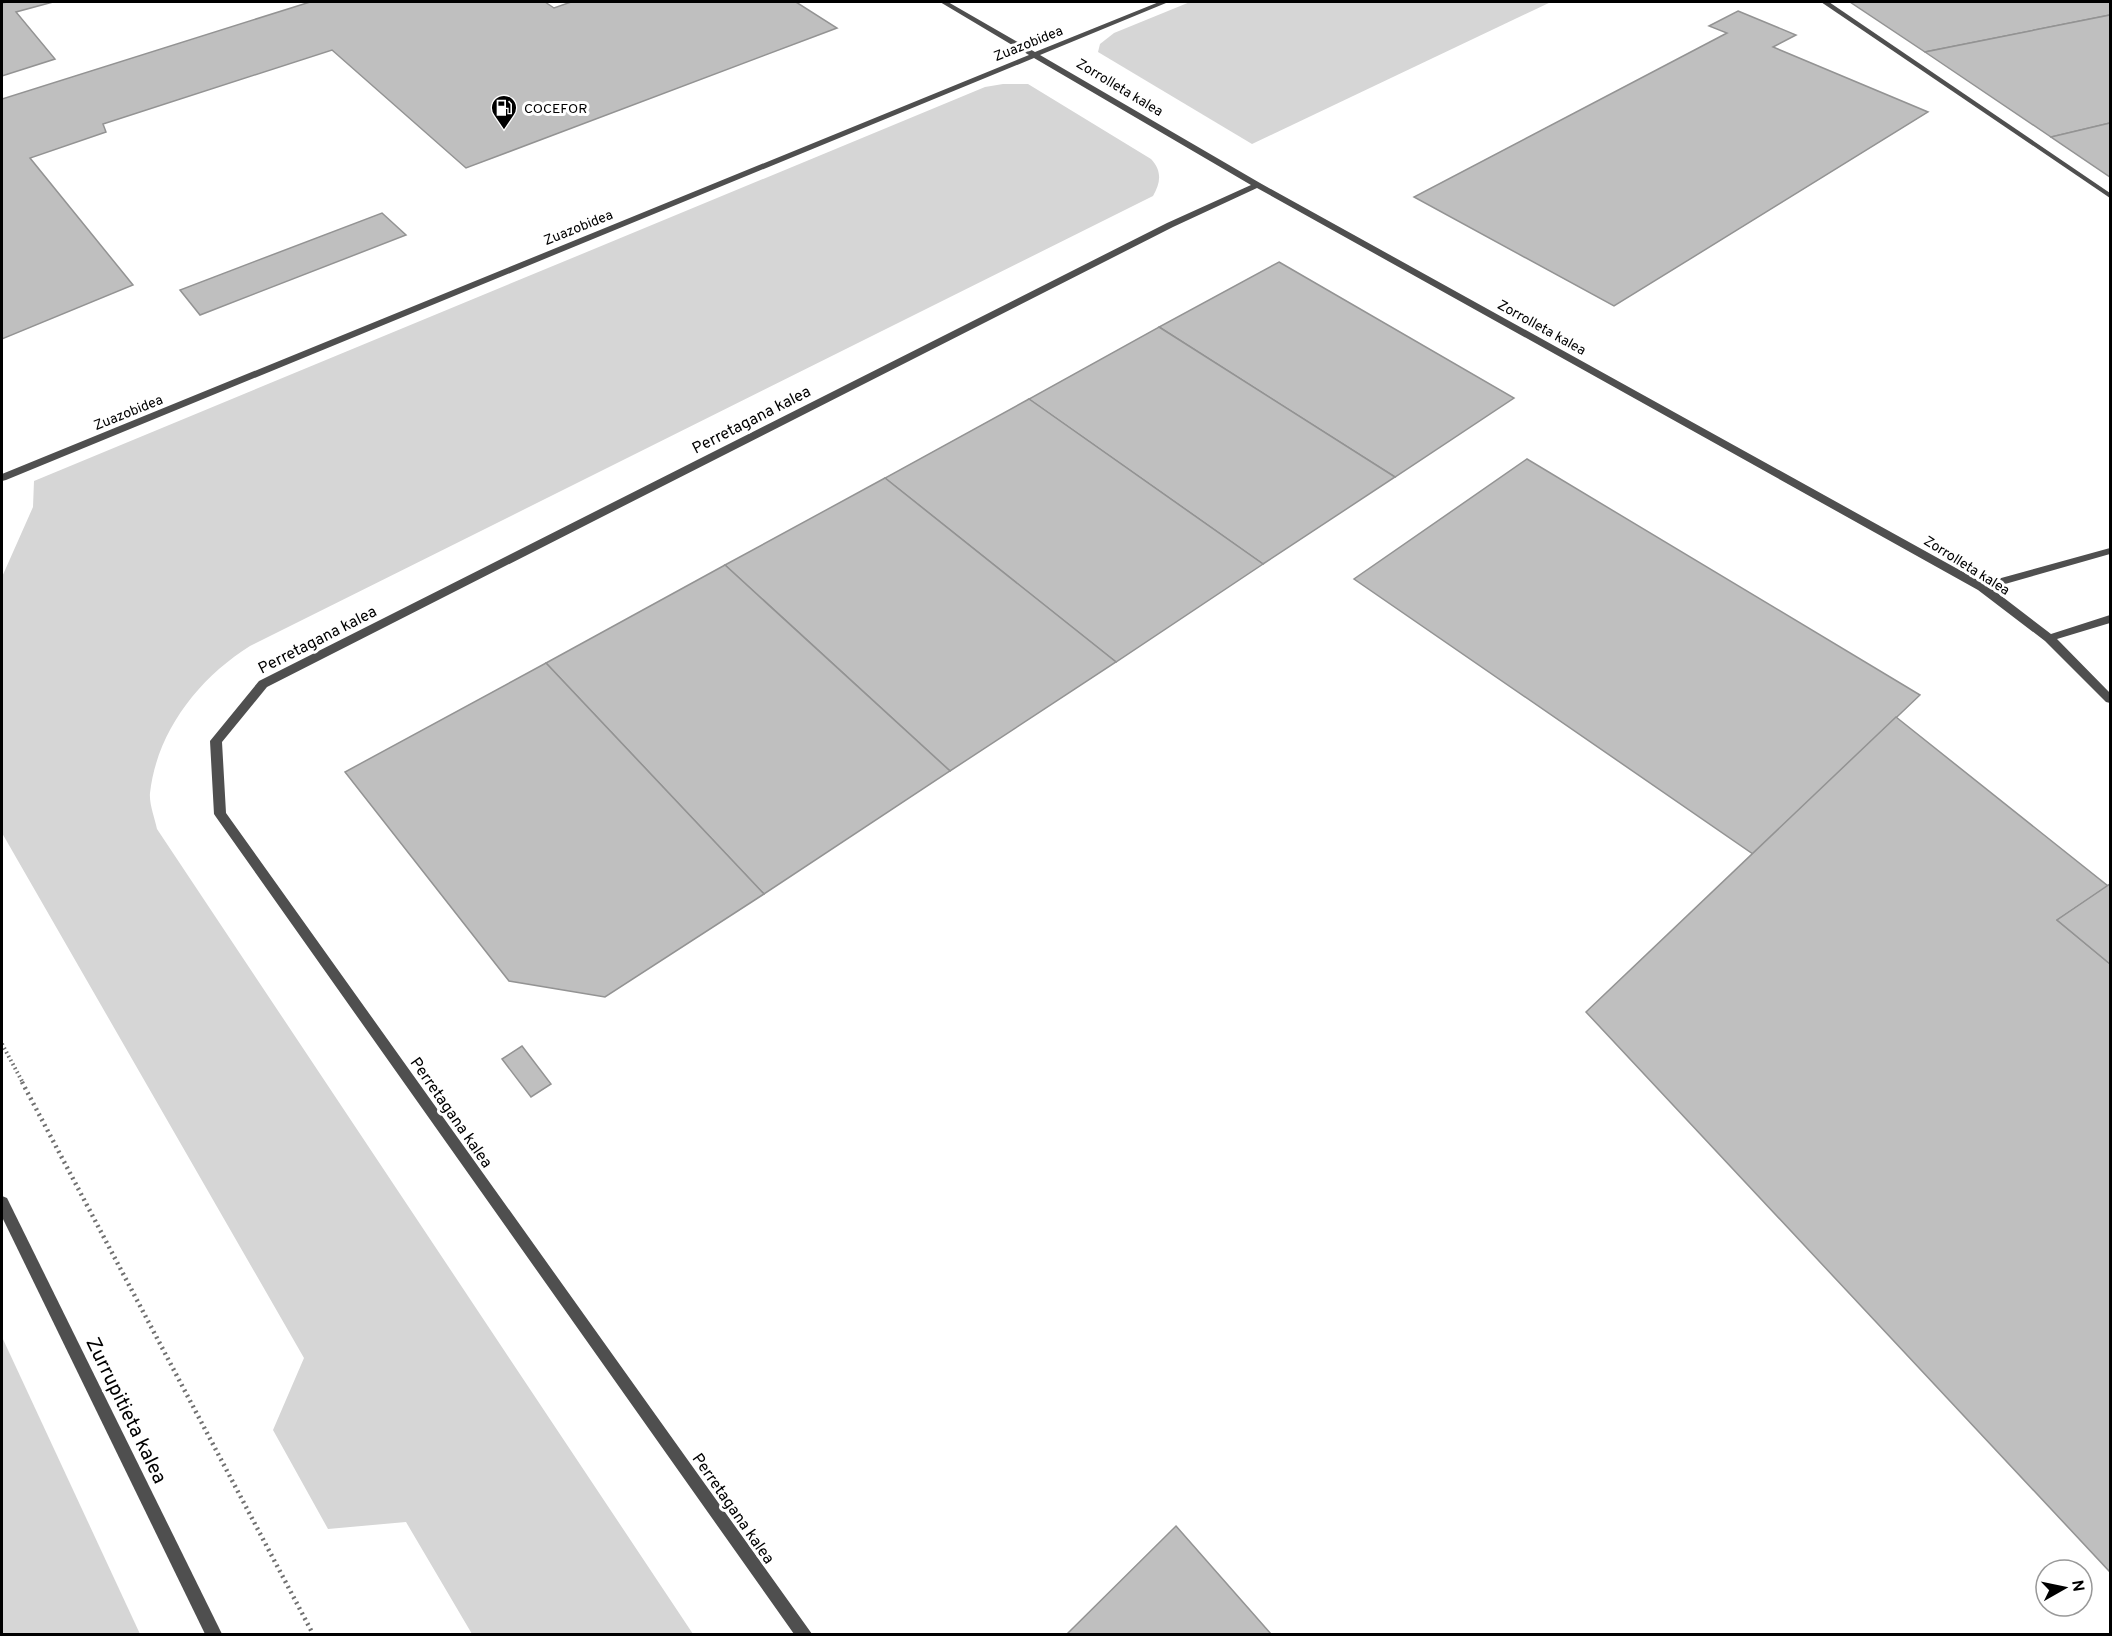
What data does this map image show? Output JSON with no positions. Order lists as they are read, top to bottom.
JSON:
{
  "streets": {
    "street": [
      "Zuazobidea",
      "Zorrolleta kalea",
      "Perretagana kalea",
      "Zurrupitieta kalea"
    ]
  },
  "crossings": [
    ["Zuazobidea", "Zorrolleta kalea"],
    ["Zorrolleta kalea", "Perretagana kalea"]
  ],
  "places": {
    "fuel station": ["COCEFOR"]
  },
  "north": "right"
}
